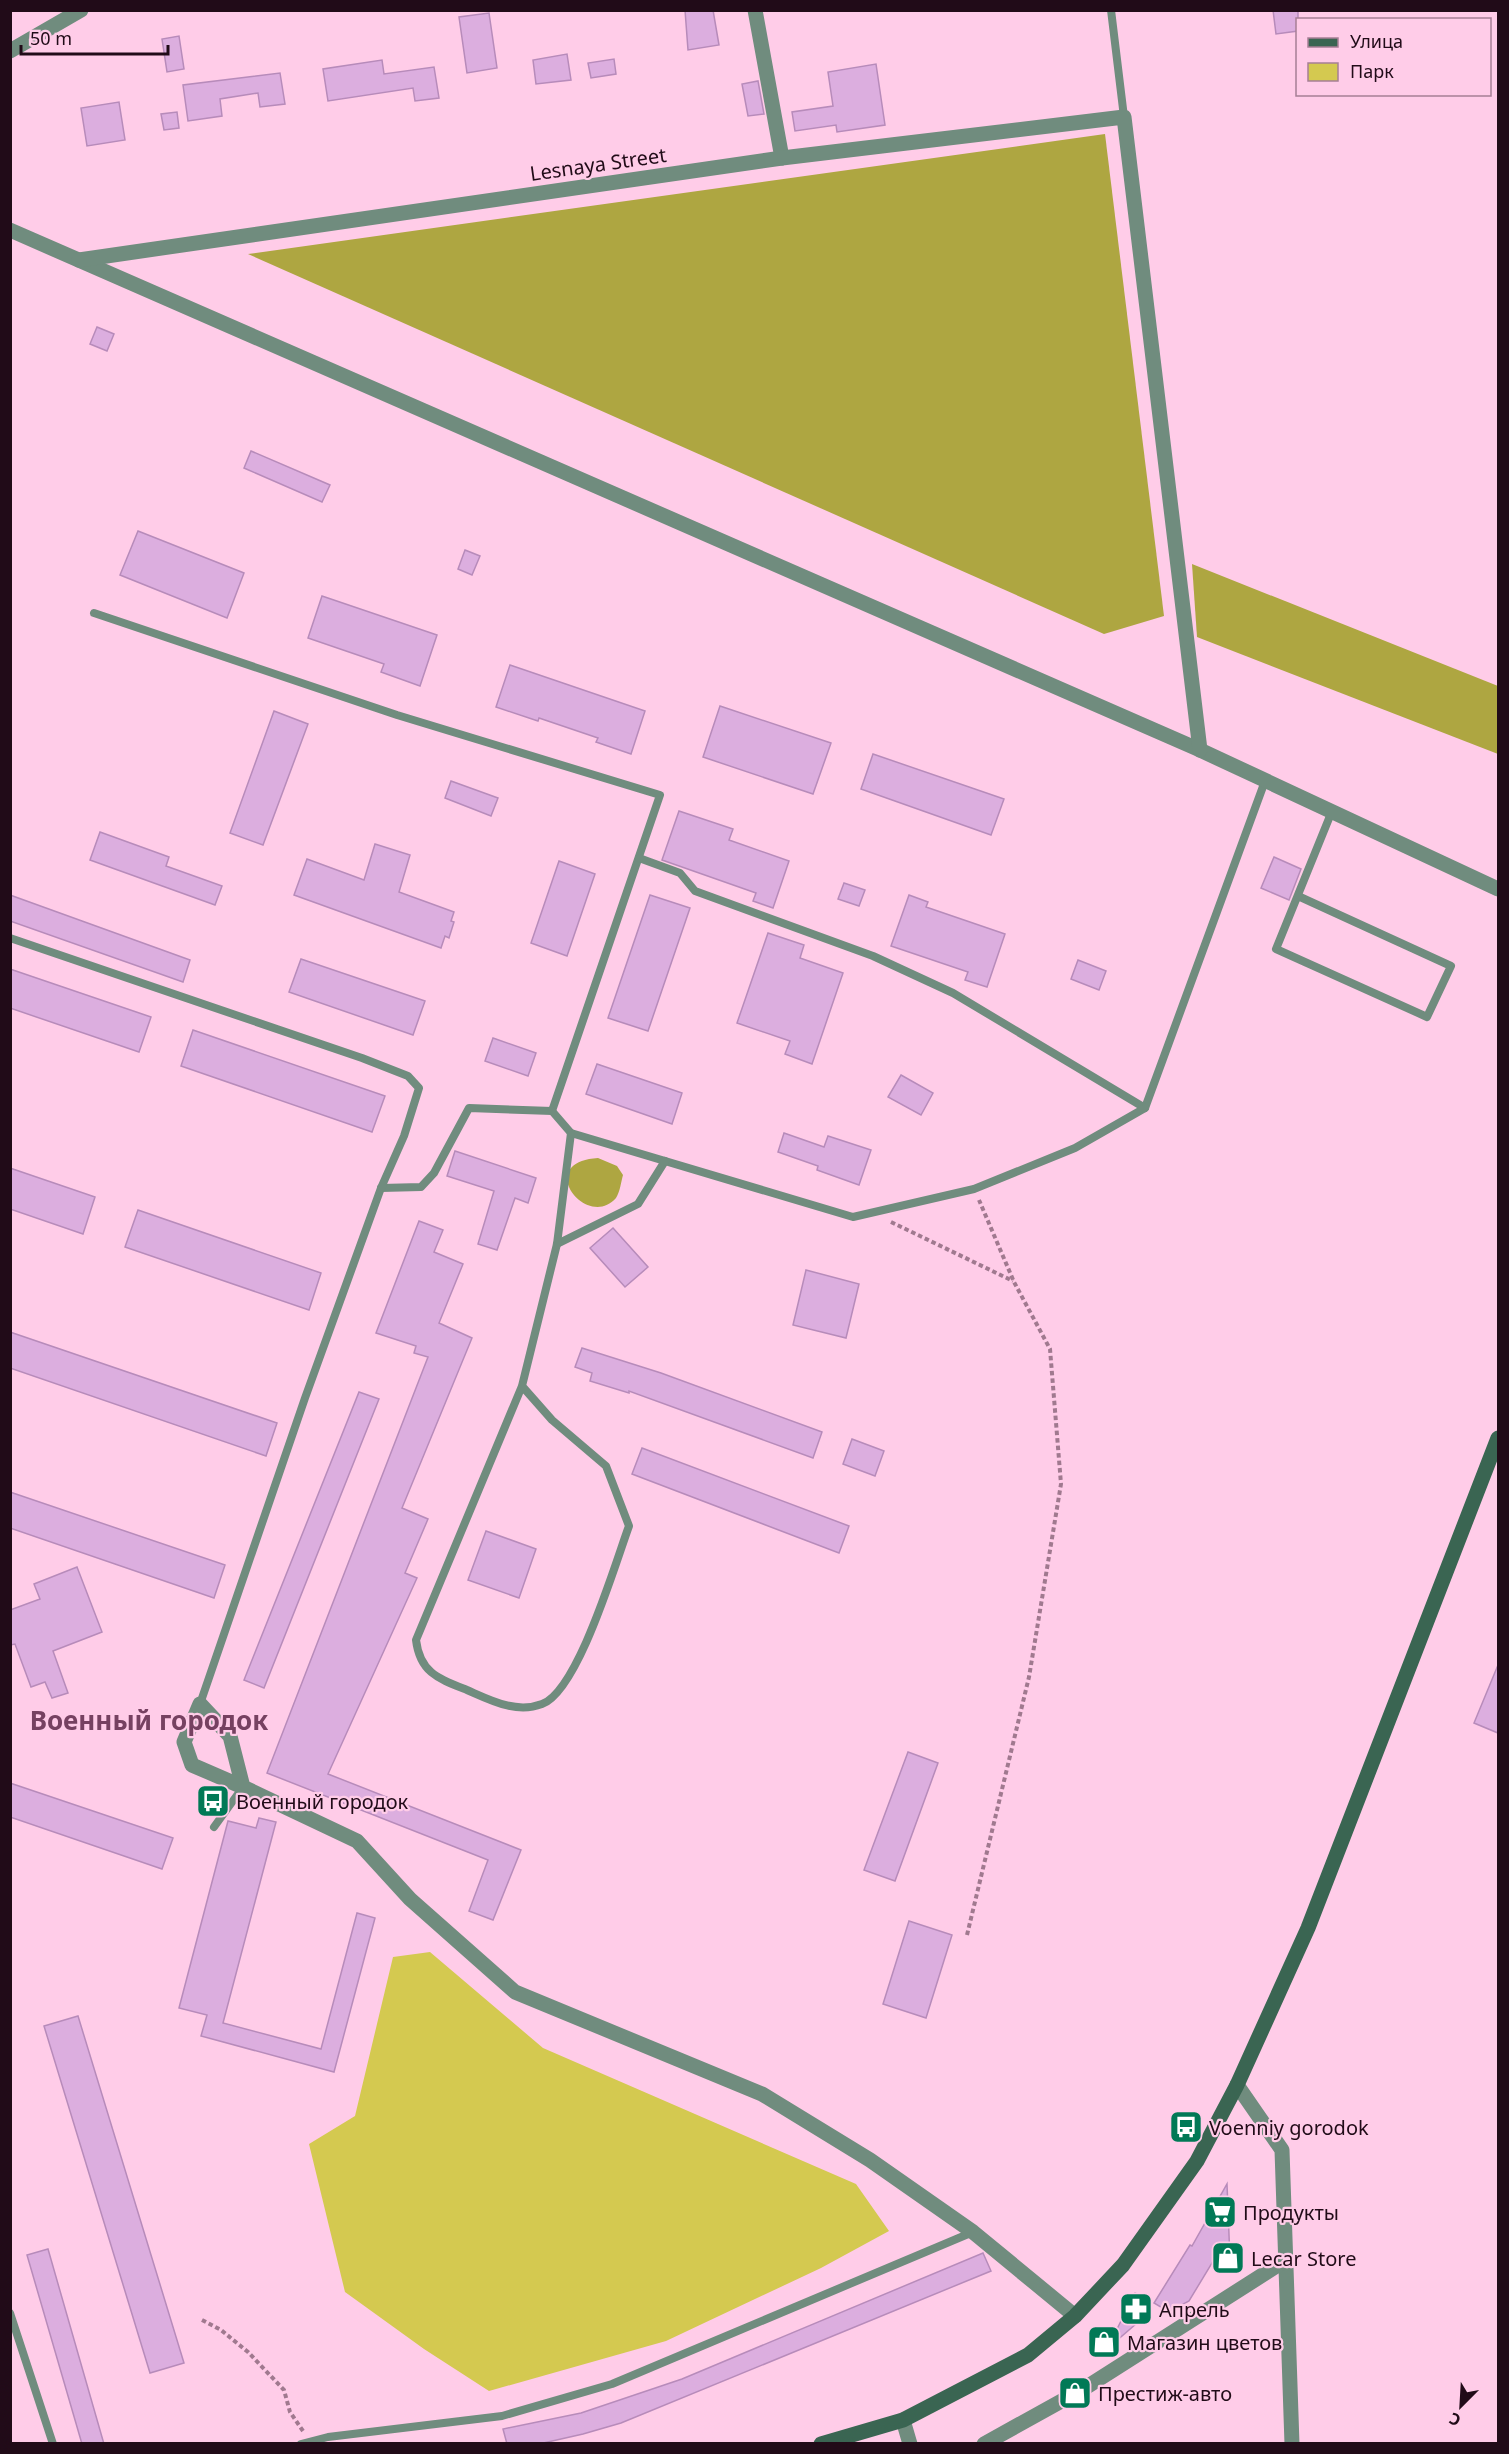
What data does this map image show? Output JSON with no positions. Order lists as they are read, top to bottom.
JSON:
{
  "streets": {
    "street": ["Lesnaya Street"]
  },
  "districts": ["Военный городок"],
  "places": {
    "bus stop": ["Военный городок", "Voenniy gorodok"],
    "supermarket": ["Продукты"],
    "shop": ["Lecar Store", "Магазин цветов", "Престиж-авто"],
    "pharmacy": ["Апрель"]
  },
  "legend": ["Улица", "Парк"],
  "scale_bar": "50 m",
  "north": "bottom left"
}
